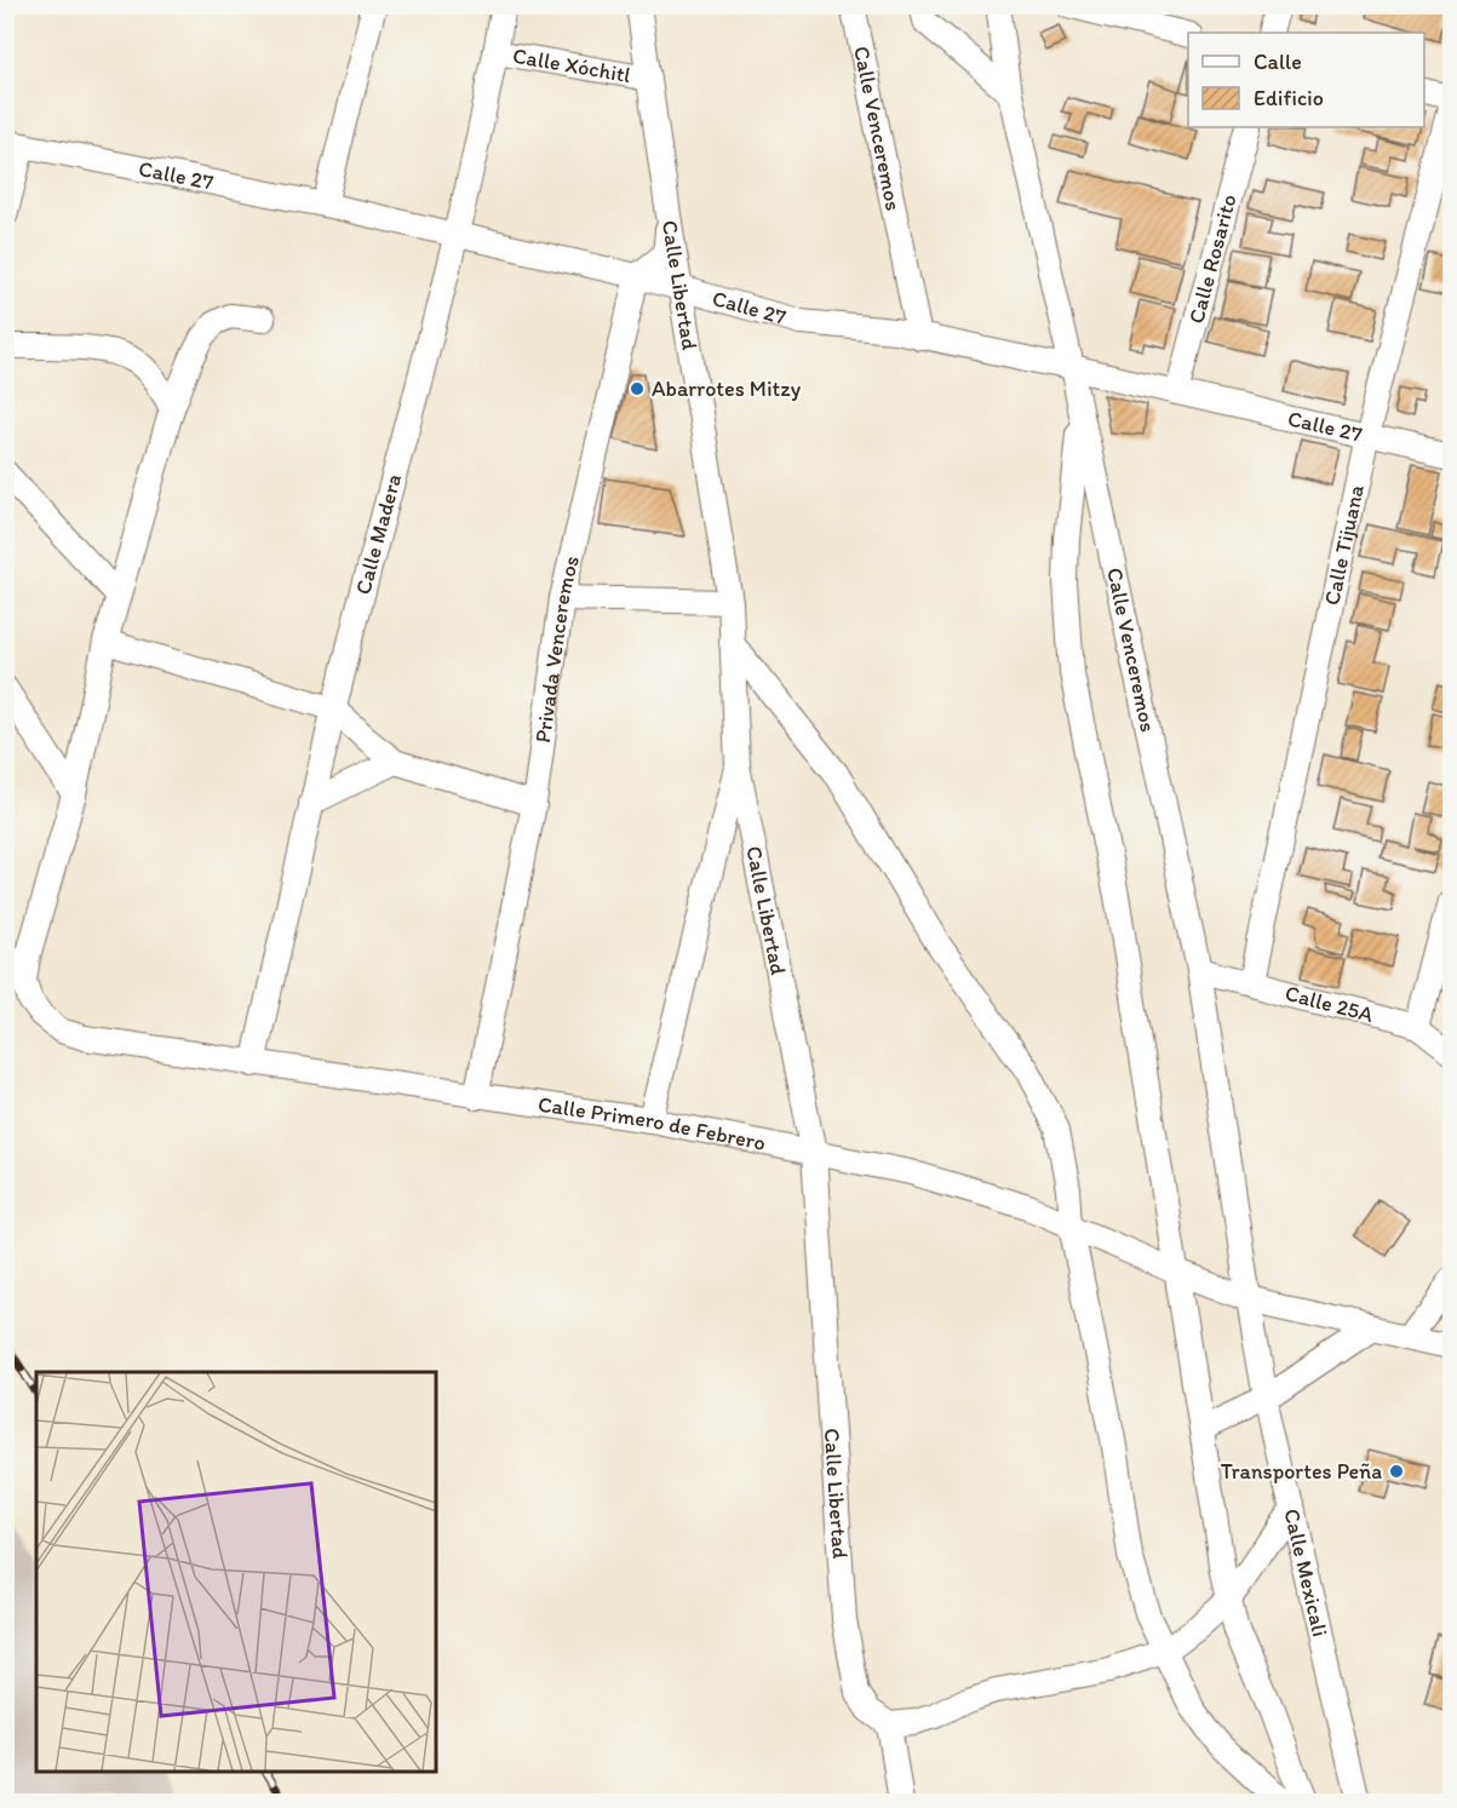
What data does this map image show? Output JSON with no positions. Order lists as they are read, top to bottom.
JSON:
{
  "streets": {
    "street": [
      "Calle Xóchitl",
      "Calle Venceremos",
      "Calle 27",
      "Calle Rosarito",
      "Calle Libertad",
      "Calle Madera",
      "Calle Tijuana",
      "Privada Venceremos",
      "Calle 25A",
      "Calle Primero de Febrero",
      "Calle Mexicali"
    ]
  },
  "crossings": [
    ["Calle Xóchitl", "Calle Libertad"],
    ["Calle Xóchitl", "Calle Madera"],
    ["Calle Venceremos", "Calle 27"],
    ["Calle Venceremos", "Calle 25A"],
    ["Calle Venceremos", "Calle Primero de Febrero"],
    ["Calle Venceremos", "Calle Mexicali"],
    ["Calle 27", "Calle Rosarito"],
    ["Calle 27", "Calle Libertad"],
    ["Calle 27", "Calle Madera"],
    ["Calle 27", "Calle Tijuana"],
    ["Calle 27", "Privada Venceremos"],
    ["Calle Libertad", "Calle Primero de Febrero"],
    ["Calle Madera", "Calle Primero de Febrero"],
    ["Calle Tijuana", "Calle 25A"],
    ["Privada Venceremos", "Calle Primero de Febrero"],
    ["Calle Primero de Febrero", "Calle Mexicali"]
  ],
  "places": ["Abarrotes Mitzy", "Transportes Peña"],
  "legend": ["Calle", "Edificio"]
}
